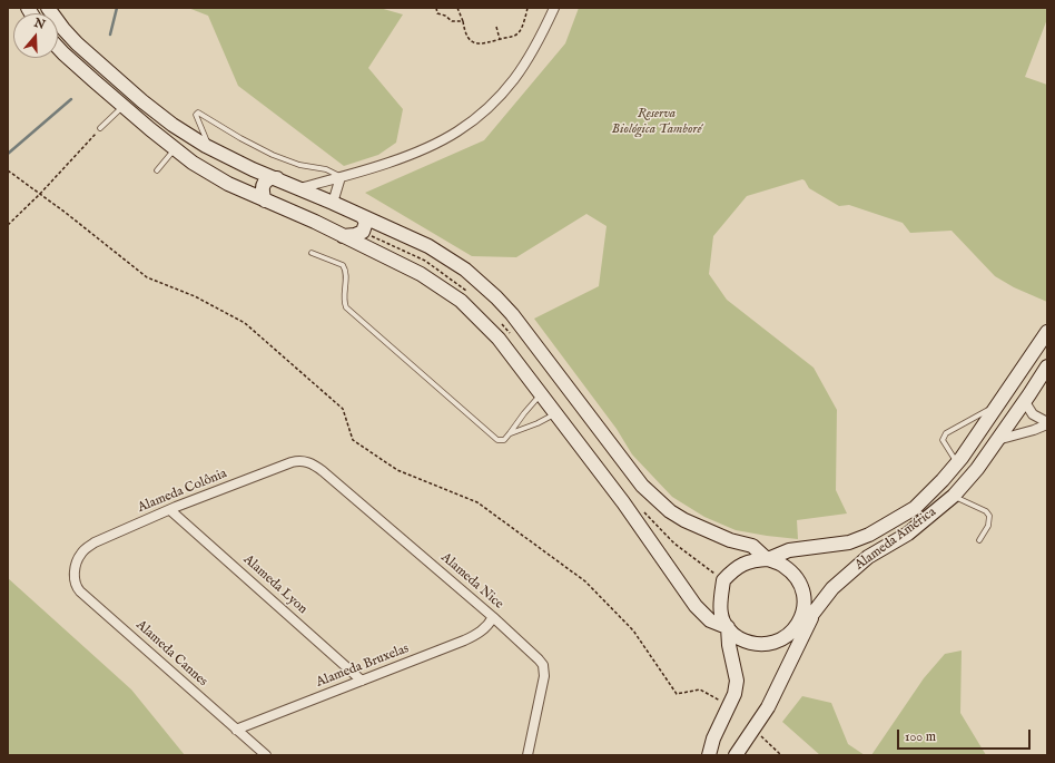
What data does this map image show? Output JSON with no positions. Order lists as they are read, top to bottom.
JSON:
{
  "streets": {
    "main road": ["Alameda América"],
    "street": [
      "Alameda Colônia",
      "Alameda Nice",
      "Alameda Lyon",
      "Alameda Cannes",
      "Alameda Bruxelas"
    ]
  },
  "crossings": [
    ["Alameda Colônia", "Alameda Nice"],
    ["Alameda Colônia", "Alameda Lyon"],
    ["Alameda Colônia", "Alameda Cannes"],
    ["Alameda Nice", "Alameda Bruxelas"],
    ["Alameda Lyon", "Alameda Bruxelas"],
    ["Alameda Cannes", "Alameda Bruxelas"]
  ],
  "parks": ["Reserva Biológica Tamboré"],
  "scale_bar": "100 m",
  "north": "top"
}
